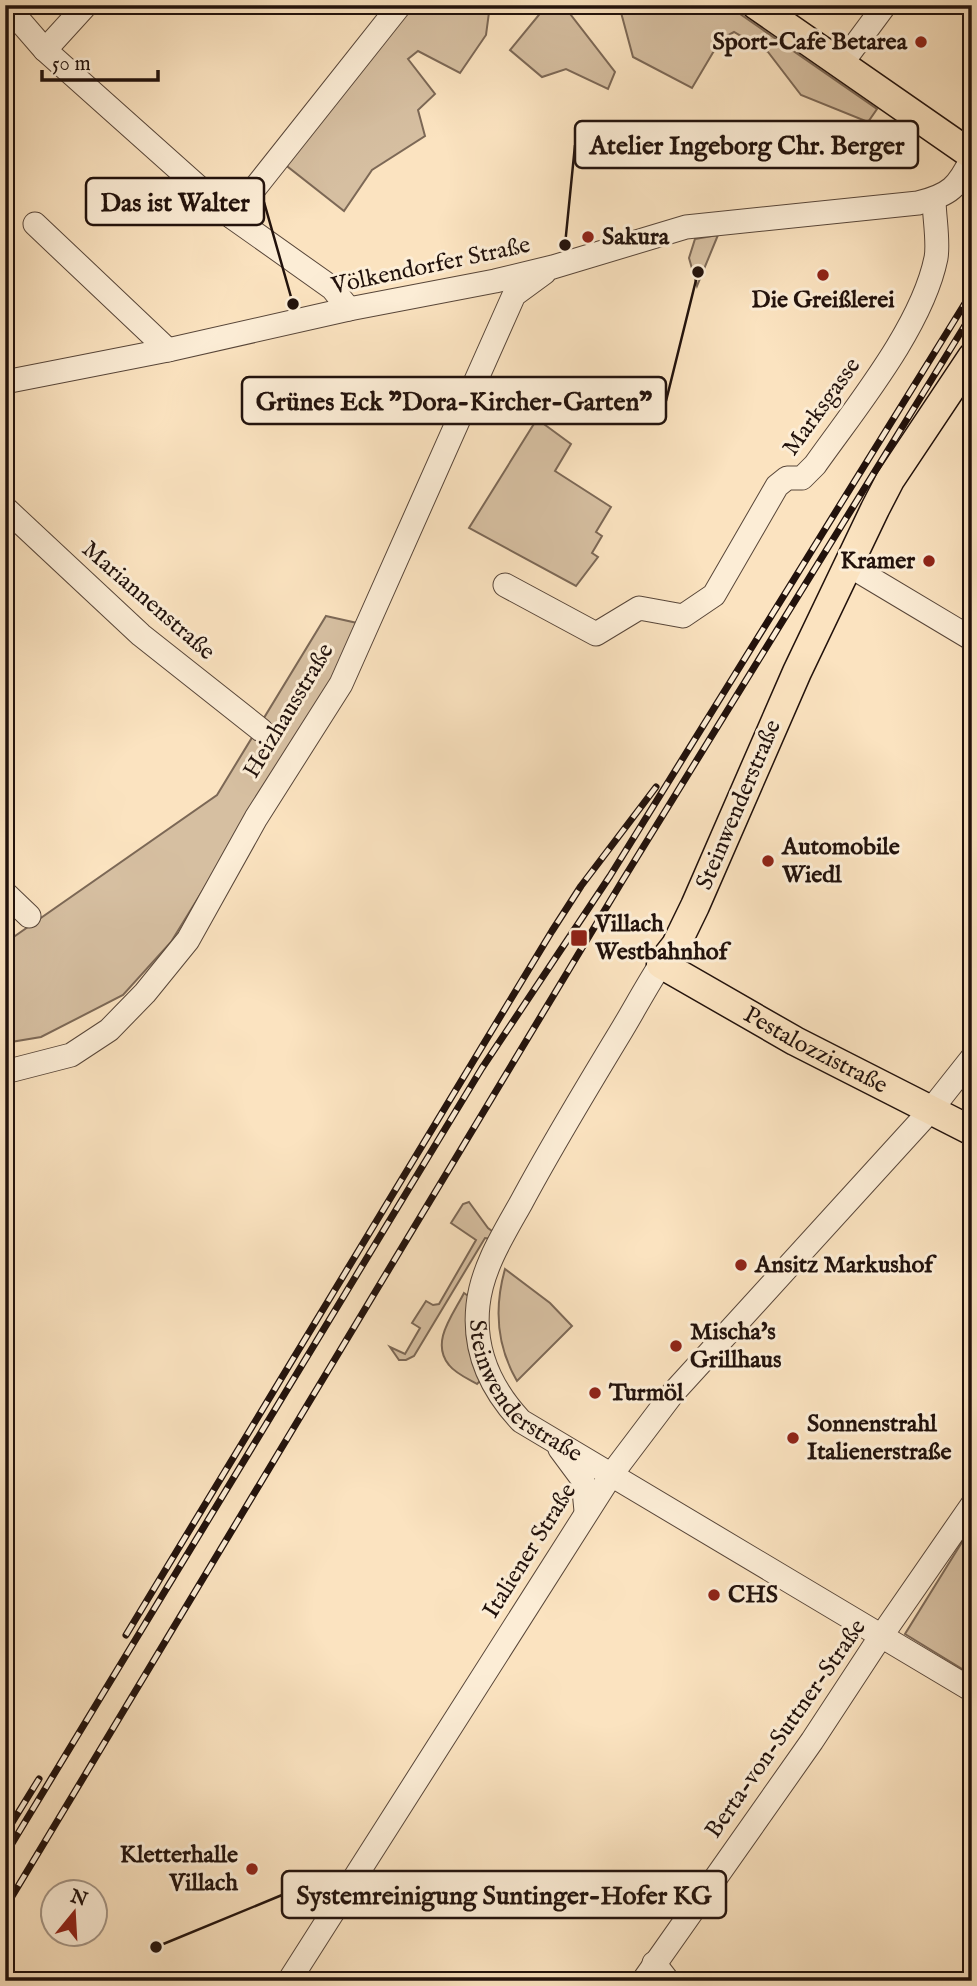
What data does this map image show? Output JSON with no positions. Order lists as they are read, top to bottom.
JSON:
{
  "streets": {
    "main road": ["Steinwenderstraße", "Pestalozzistraße"],
    "street": [
      "Völkendorfer Straße",
      "Marksgasse",
      "Mariannenstraße",
      "Heizhausstraße",
      "Italiener Straße",
      "Berta-von-Suttner-Straße"
    ]
  },
  "crossings": [
    ["Völkendorfer Straße", "Marksgasse"],
    ["Völkendorfer Straße", "Heizhausstraße"],
    ["Steinwenderstraße", "Pestalozzistraße"],
    ["Steinwenderstraße", "Italiener Straße"],
    ["Steinwenderstraße", "Berta-von-Suttner-Straße"],
    ["Pestalozzistraße", "Italiener Straße"]
  ],
  "places": {
    "other": [
      "Sport-Cafe Betarea",
      "Sakura",
      "Atelier Ingeborg Chr. Berger",
      "Grünes Eck \"Dora-Kircher-Garten\"",
      "Die Greißlerei",
      "Das ist Walter",
      "Kramer",
      "Automobile Wiedl",
      "Ansitz Markushof",
      "Mischa's Grillhaus",
      "Turmöl",
      "Sonnenstrahl Italienerstraße",
      "CHS",
      "Kletterhalle Villach",
      "Systemreinigung Suntinger-Hofer KG"
    ],
    "transit": ["Villach Westbahnhof"]
  },
  "scale_bar": "50 m",
  "north": "top"
}
